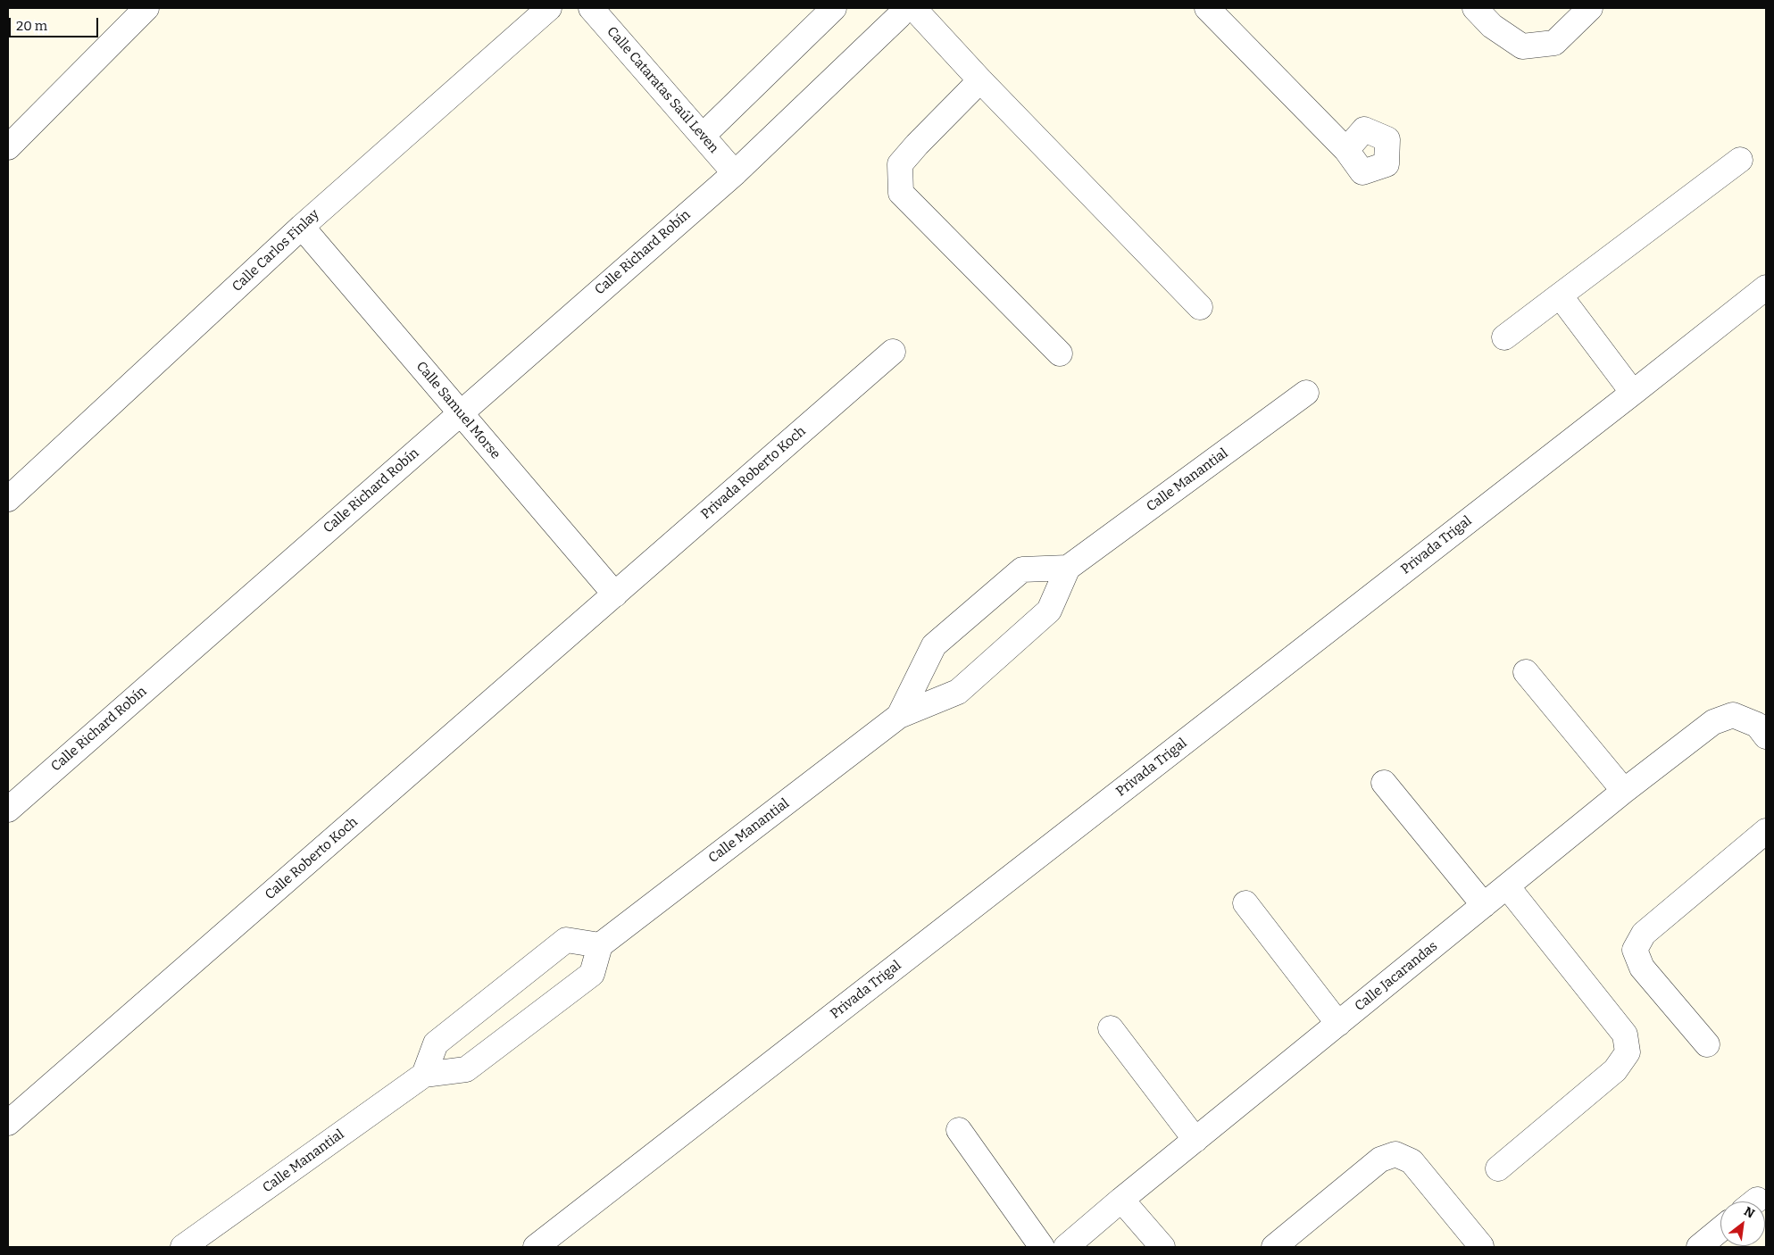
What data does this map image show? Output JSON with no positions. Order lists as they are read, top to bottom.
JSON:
{
  "streets": {
    "street": [
      "Calle Cataratas Saúl Leven",
      "Calle Carlos Finlay",
      "Calle Richard Robín",
      "Calle Samuel Morse",
      "Privada Roberto Koch",
      "Calle Manantial",
      "Privada Trigal",
      "Calle Roberto Koch",
      "Calle Jacarandas"
    ]
  },
  "crossings": [
    ["Calle Cataratas Saúl Leven", "Calle Richard Robín"],
    ["Calle Carlos Finlay", "Calle Samuel Morse"],
    ["Calle Richard Robín", "Calle Samuel Morse"],
    ["Calle Samuel Morse", "Privada Roberto Koch"],
    ["Calle Samuel Morse", "Calle Roberto Koch"],
    ["Privada Roberto Koch", "Calle Roberto Koch"]
  ],
  "scale_bar": "20 m",
  "north": "top right"
}
